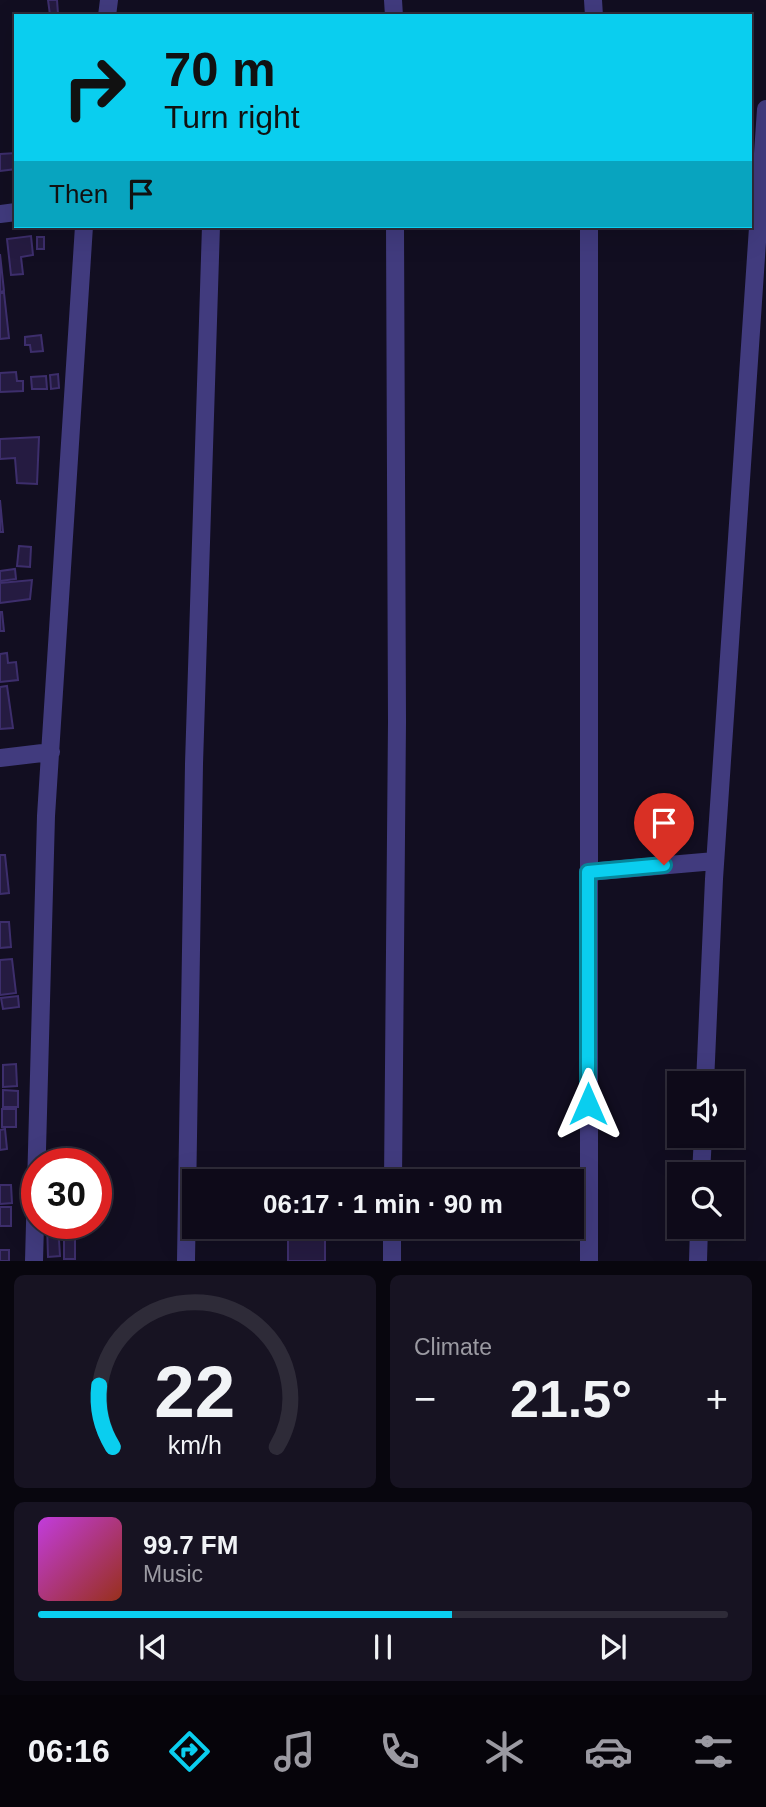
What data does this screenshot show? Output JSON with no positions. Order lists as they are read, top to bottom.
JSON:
{
  "page": {
    "turn": ["70 m", "Turn right"],
    "then": "Then",
    "limit": "30",
    "trip": "06:17 · 1 min · 90 m",
    "tile": "Climate",
    "heat": ["−", "21.5°", "+"],
    "song": ["99.7 FM", "Music"],
    "tabs": "06:16",
    "gauge": ["22", "km/h"]
  }
}
